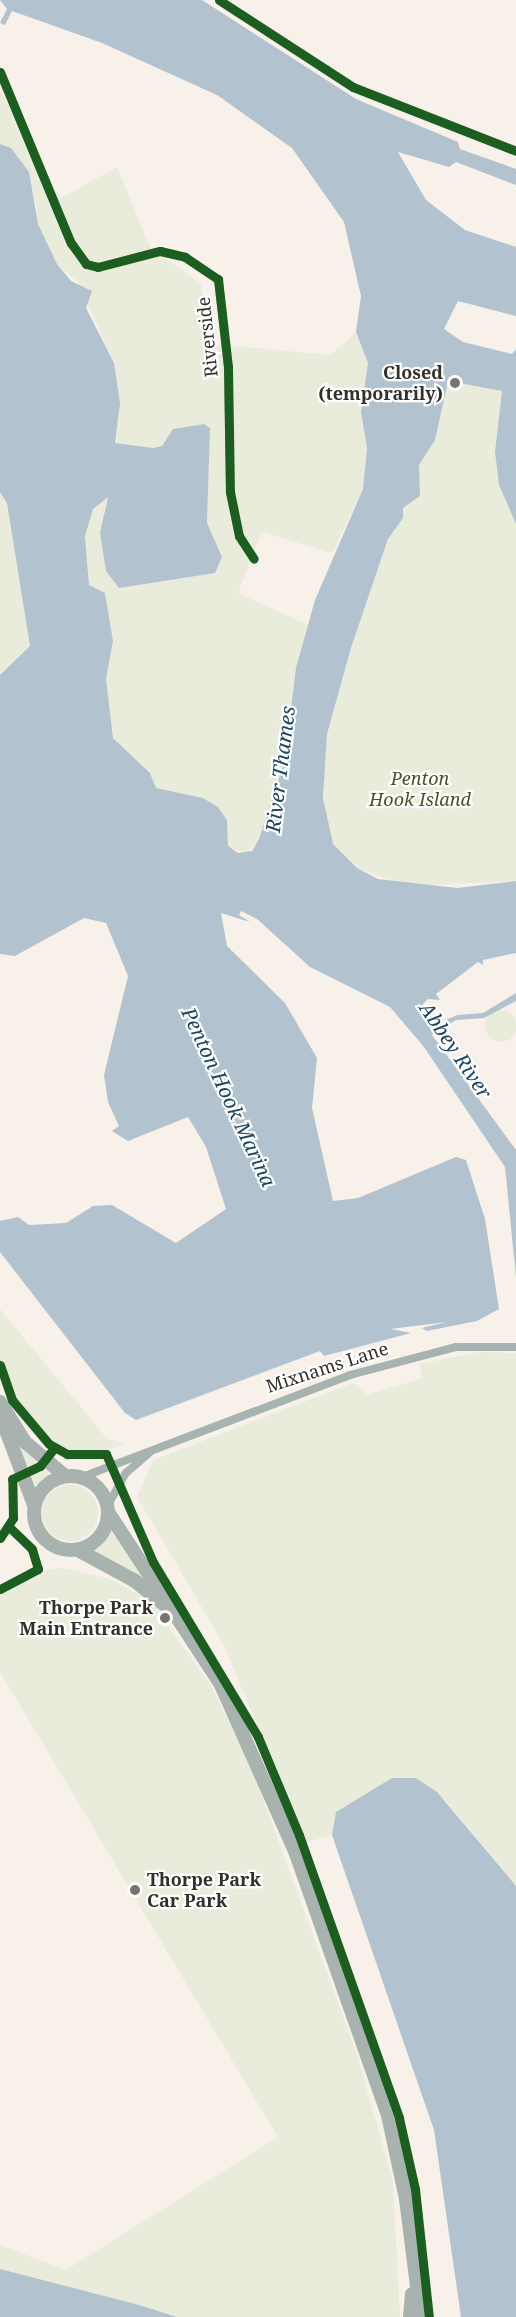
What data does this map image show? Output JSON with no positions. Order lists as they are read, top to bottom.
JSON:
{
  "streets": {
    "street": ["Riverside", "Mixnams Lane"]
  },
  "water": ["River Thames", "Abbey River", "Penton Hook Marina"],
  "parks": ["Penton Hook Island"],
  "places": ["Closed (temporarily)", "Thorpe Park Main Entrance", "Thorpe Park Car Park"]
}
